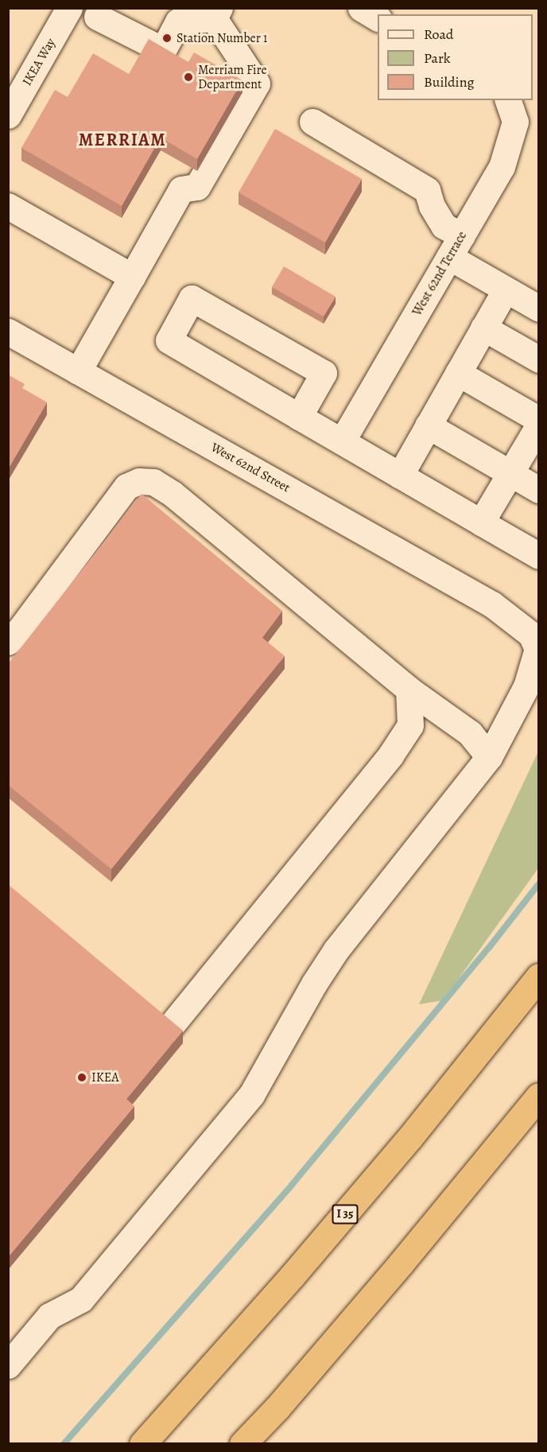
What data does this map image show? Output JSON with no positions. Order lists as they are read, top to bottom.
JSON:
{
  "streets": {
    "highway": ["I 35"],
    "street": ["IKEA Way", "West 62nd Terrace", "West 62nd Street"]
  },
  "districts": ["MERRIAM"],
  "places": ["Station Number 1", "Merriam Fire Department", "IKEA"],
  "legend": ["Road", "Park", "Building"]
}
